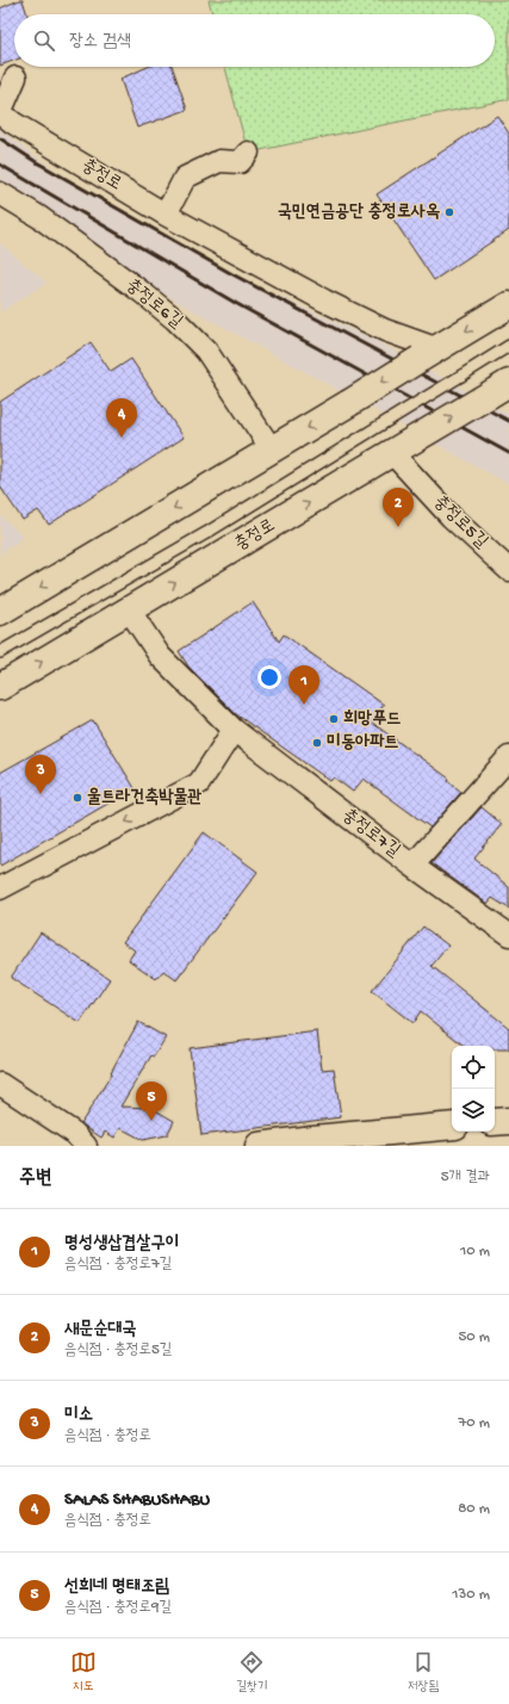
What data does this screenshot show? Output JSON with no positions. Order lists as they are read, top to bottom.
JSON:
{
  "streets": {
    "main road": ["충정로"],
    "street": ["충정로6길", "충정로5길", "충정로7길"]
  },
  "crossings": [
    ["충정로", "충정로5길"],
    ["충정로", "충정로7길"]
  ],
  "places": [
    "국민연금공단 충정로사옥",
    "희망푸드",
    "미동아파트",
    "울트라건축박물관"
  ],
  "page": {
    "search": "장소 검색",
    "pins": [
      "4",
      "2",
      "1",
      "3",
      "5"
    ],
    "heading": ["주변", "5개 결과"],
    "list": [
      {
        "mark": "1",
        "name": "명성생삽겹살구이",
        "note": "음식점 · 충정로7길",
        "value": "10 m"
      },
      {
        "mark": "2",
        "name": "새문순대국",
        "note": "음식점 · 충정로5길",
        "value": "50 m"
      },
      {
        "mark": "3",
        "name": "미소",
        "note": "음식점 · 충정로",
        "value": "70 m"
      },
      {
        "mark": "4",
        "name": "SALAS SHABUSHABU",
        "note": "음식점 · 충정로",
        "value": "80 m"
      },
      {
        "mark": "5",
        "name": "선희네 명태조림",
        "note": "음식점 · 충정로9길",
        "value": "130 m"
      }
    ],
    "nav": ["지도", "길찾기", "저장됨"]
  }
}
